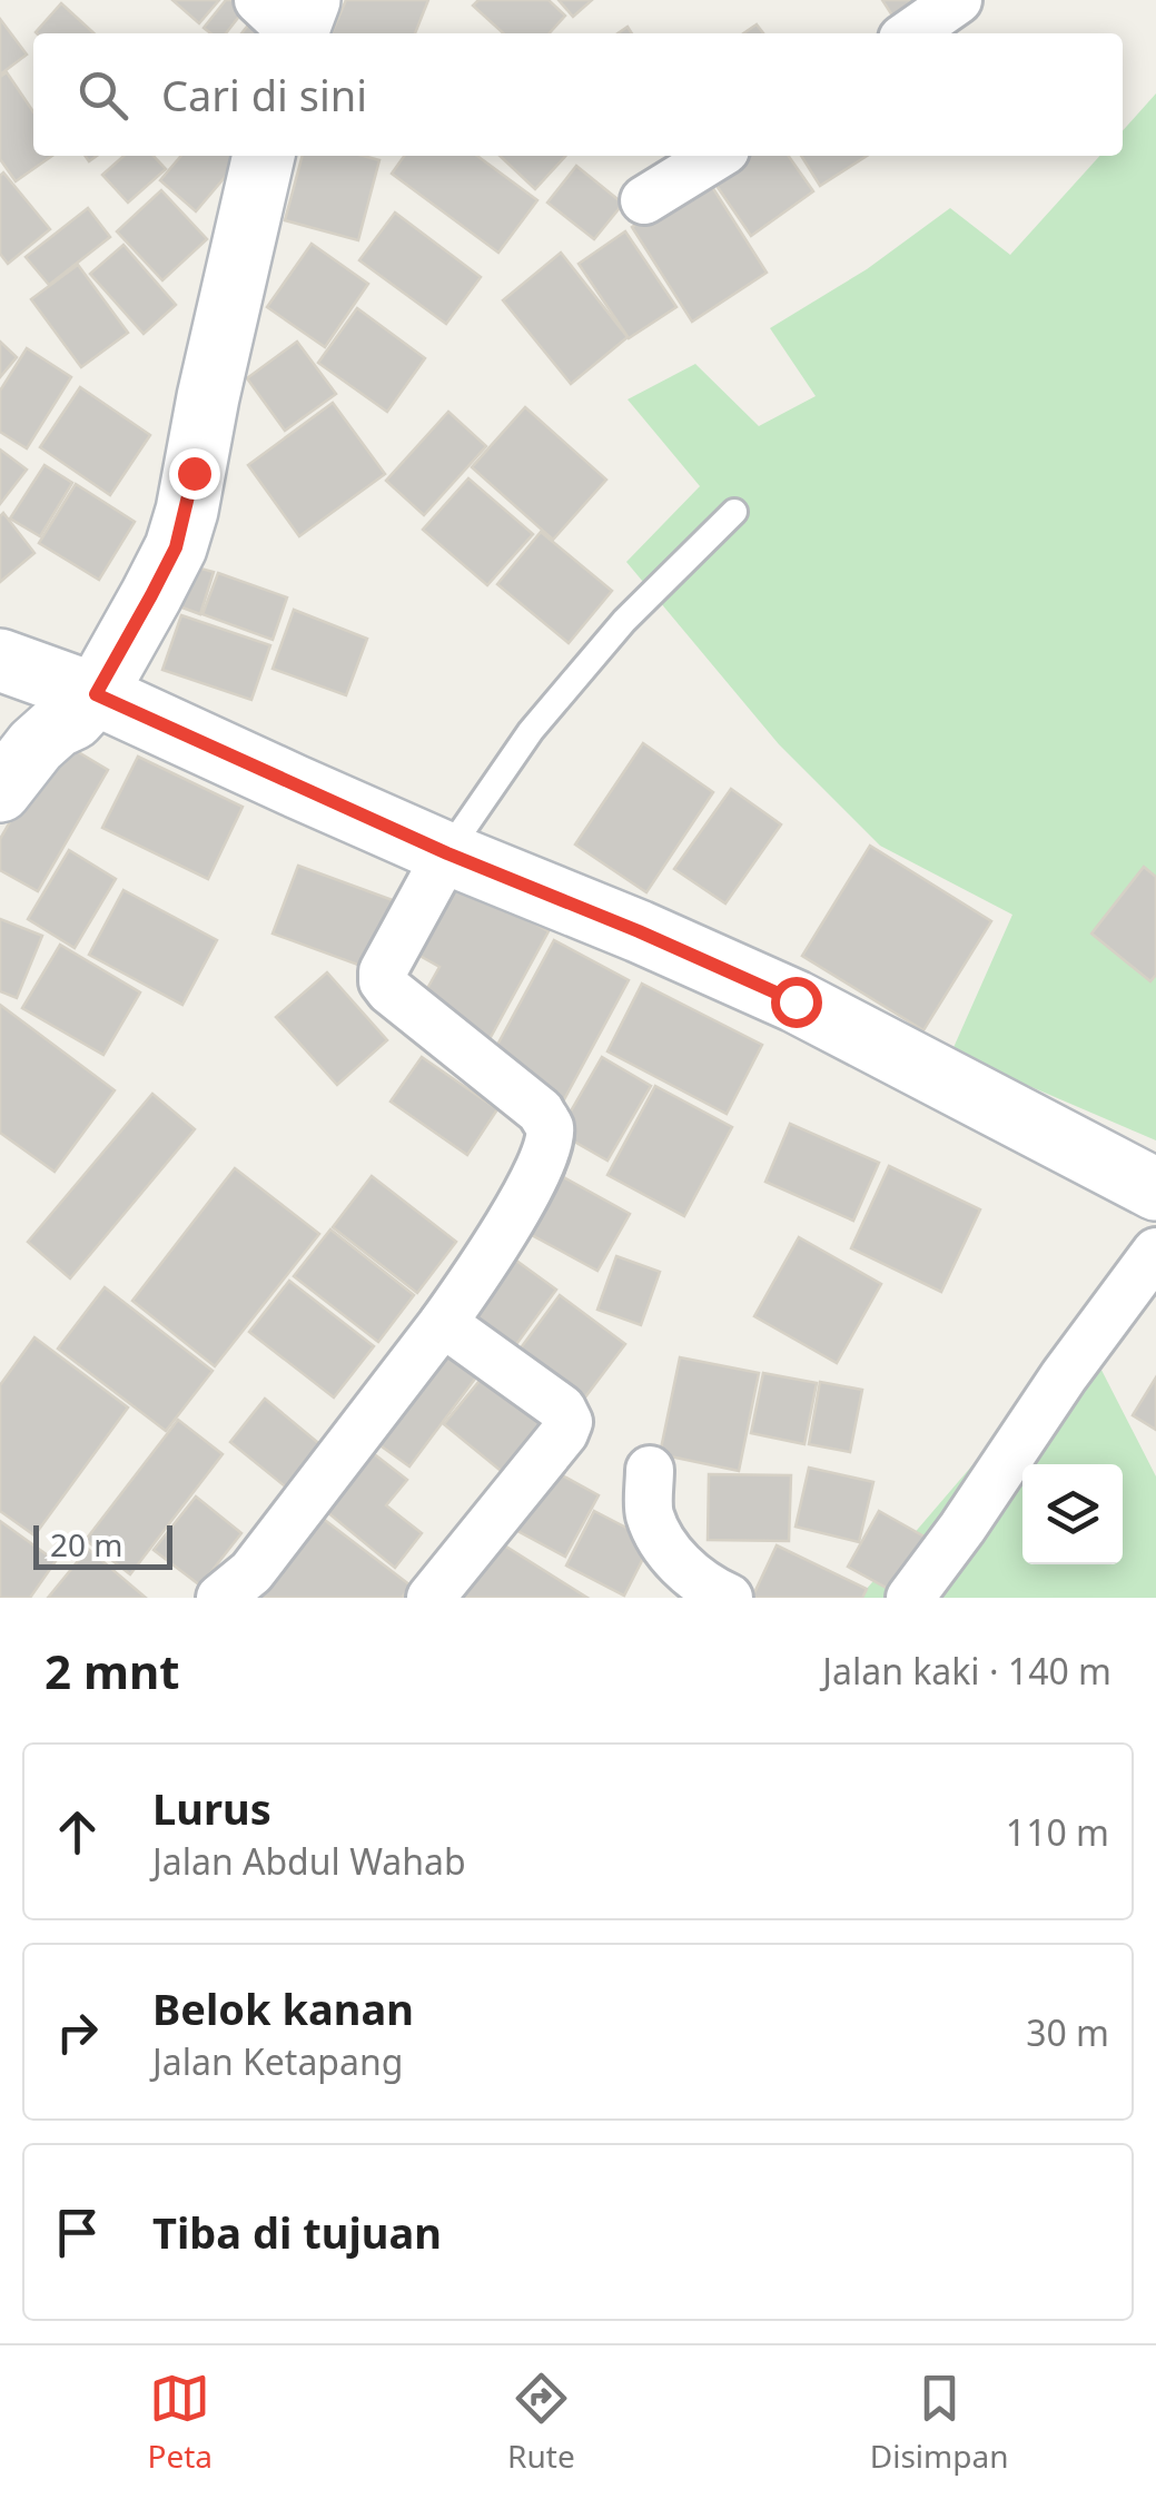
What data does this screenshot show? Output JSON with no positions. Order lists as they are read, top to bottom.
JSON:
{
  "scale_bar": "20 m",
  "page": {
    "search": "Cari di sini",
    "scale": "20 m",
    "heading": ["2 mnt", "Jalan kaki · 140 m"],
    "list": [
      ["Lurus", "Jalan Abdul Wahab", "110 m"],
      ["Belok kanan", "Jalan Ketapang", "30 m"],
      "Tiba di tujuan"
    ],
    "nav": ["Peta", "Rute", "Disimpan"]
  }
}
